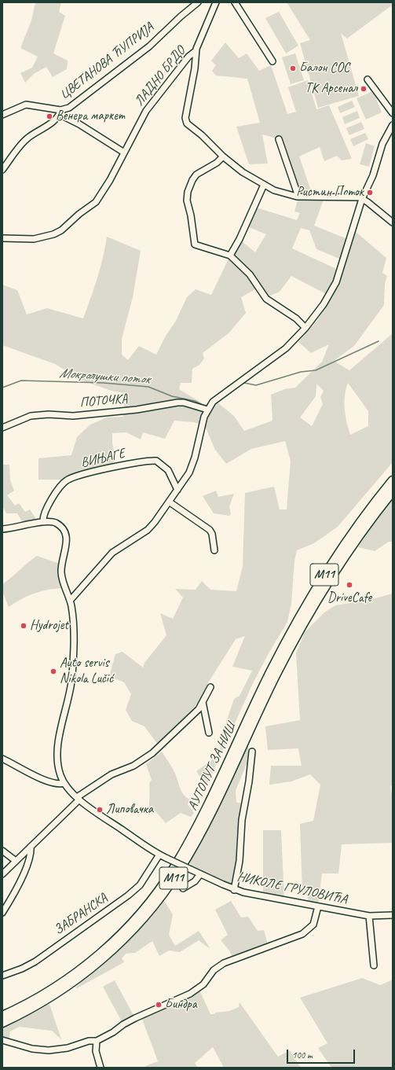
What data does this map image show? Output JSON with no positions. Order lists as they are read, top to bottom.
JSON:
{
  "streets": {
    "highway": ["M11", "АУТОПУТ ЗА НИШ"],
    "street": [
      "ЦВЕТАНОВА ЋУПРИЈА",
      "ЛАДНО БРДО",
      "ПОТОЧКА",
      "ВИЊАГЕ",
      "НИКОЛЕ ГРУЛОВИЋА",
      "ЗАБРАНСКА"
    ]
  },
  "crossings": [
    ["НИКОЛЕ ГРУЛОВИЋА", "ЗАБРАНСКА"]
  ],
  "water": ["Мокролушки поток"],
  "places": [
    "Балон СОС",
    "ТК Арсенал",
    "Венера маркет",
    "Ристин Поток",
    "DriveCafe",
    "Hydrojet",
    "Auto servis Nikola Lučić",
    "Липовачка",
    "Биндра"
  ],
  "scale_bar": "100 m"
}
